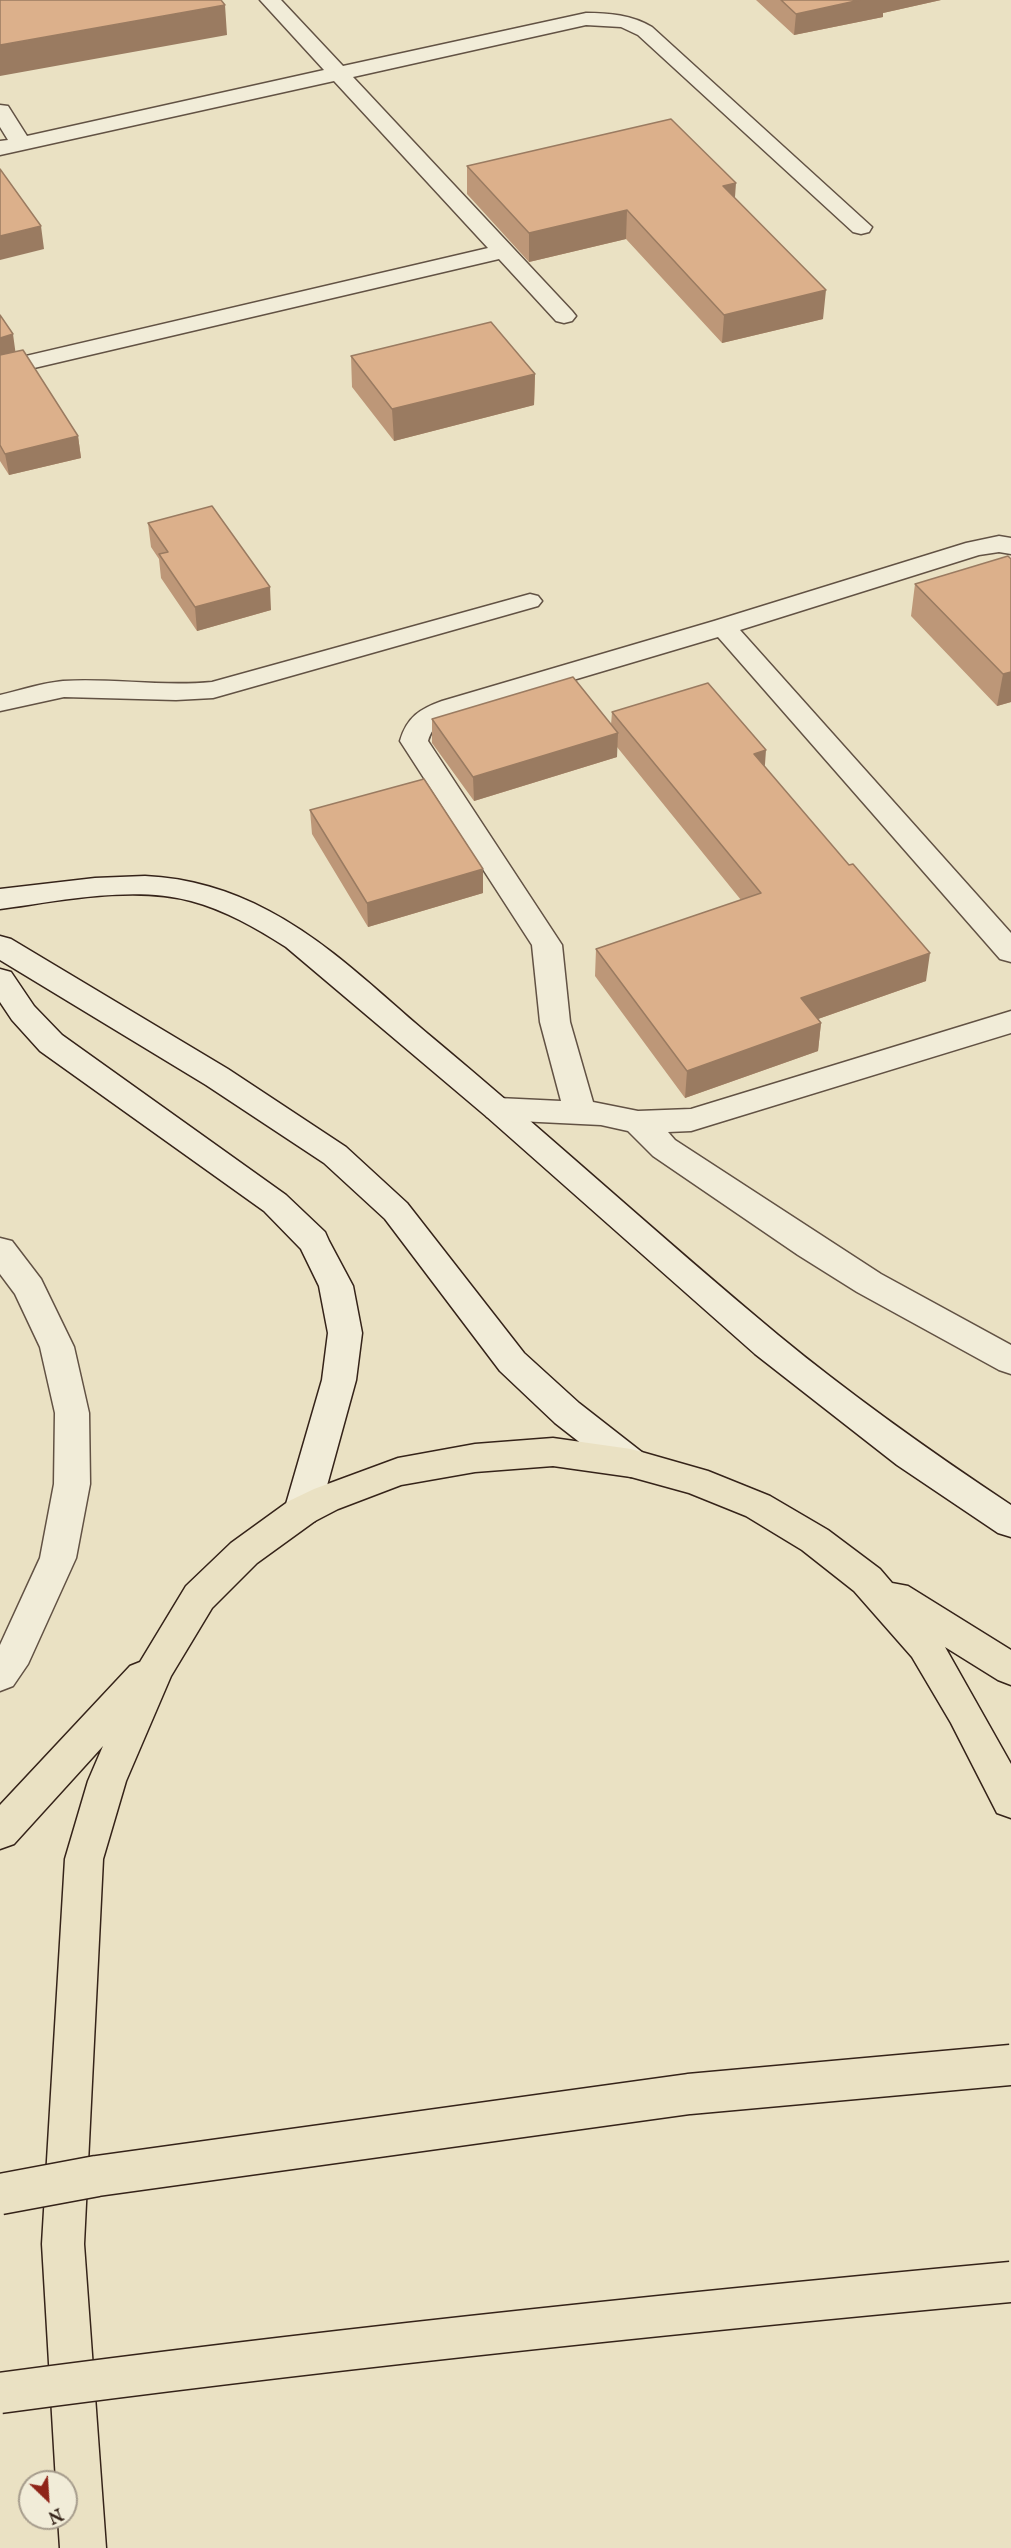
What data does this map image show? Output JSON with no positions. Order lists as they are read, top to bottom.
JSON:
{
  "north": "bottom right"
}
